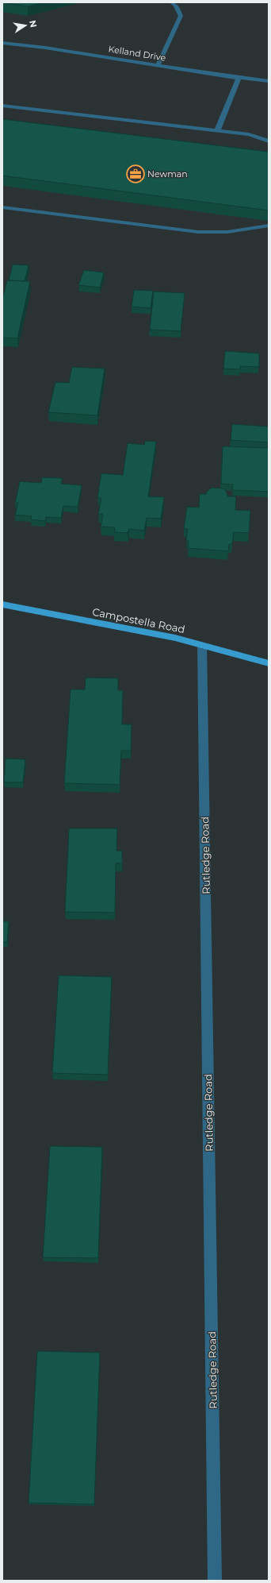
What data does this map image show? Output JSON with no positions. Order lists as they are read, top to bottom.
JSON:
{
  "streets": {
    "main road": ["Campostella Road"],
    "street": ["Kelland Drive", "Rutledge Road"]
  },
  "crossings": [
    ["Campostella Road", "Rutledge Road"]
  ],
  "places": {
    "office": ["Newman"]
  },
  "north": "right"
}
